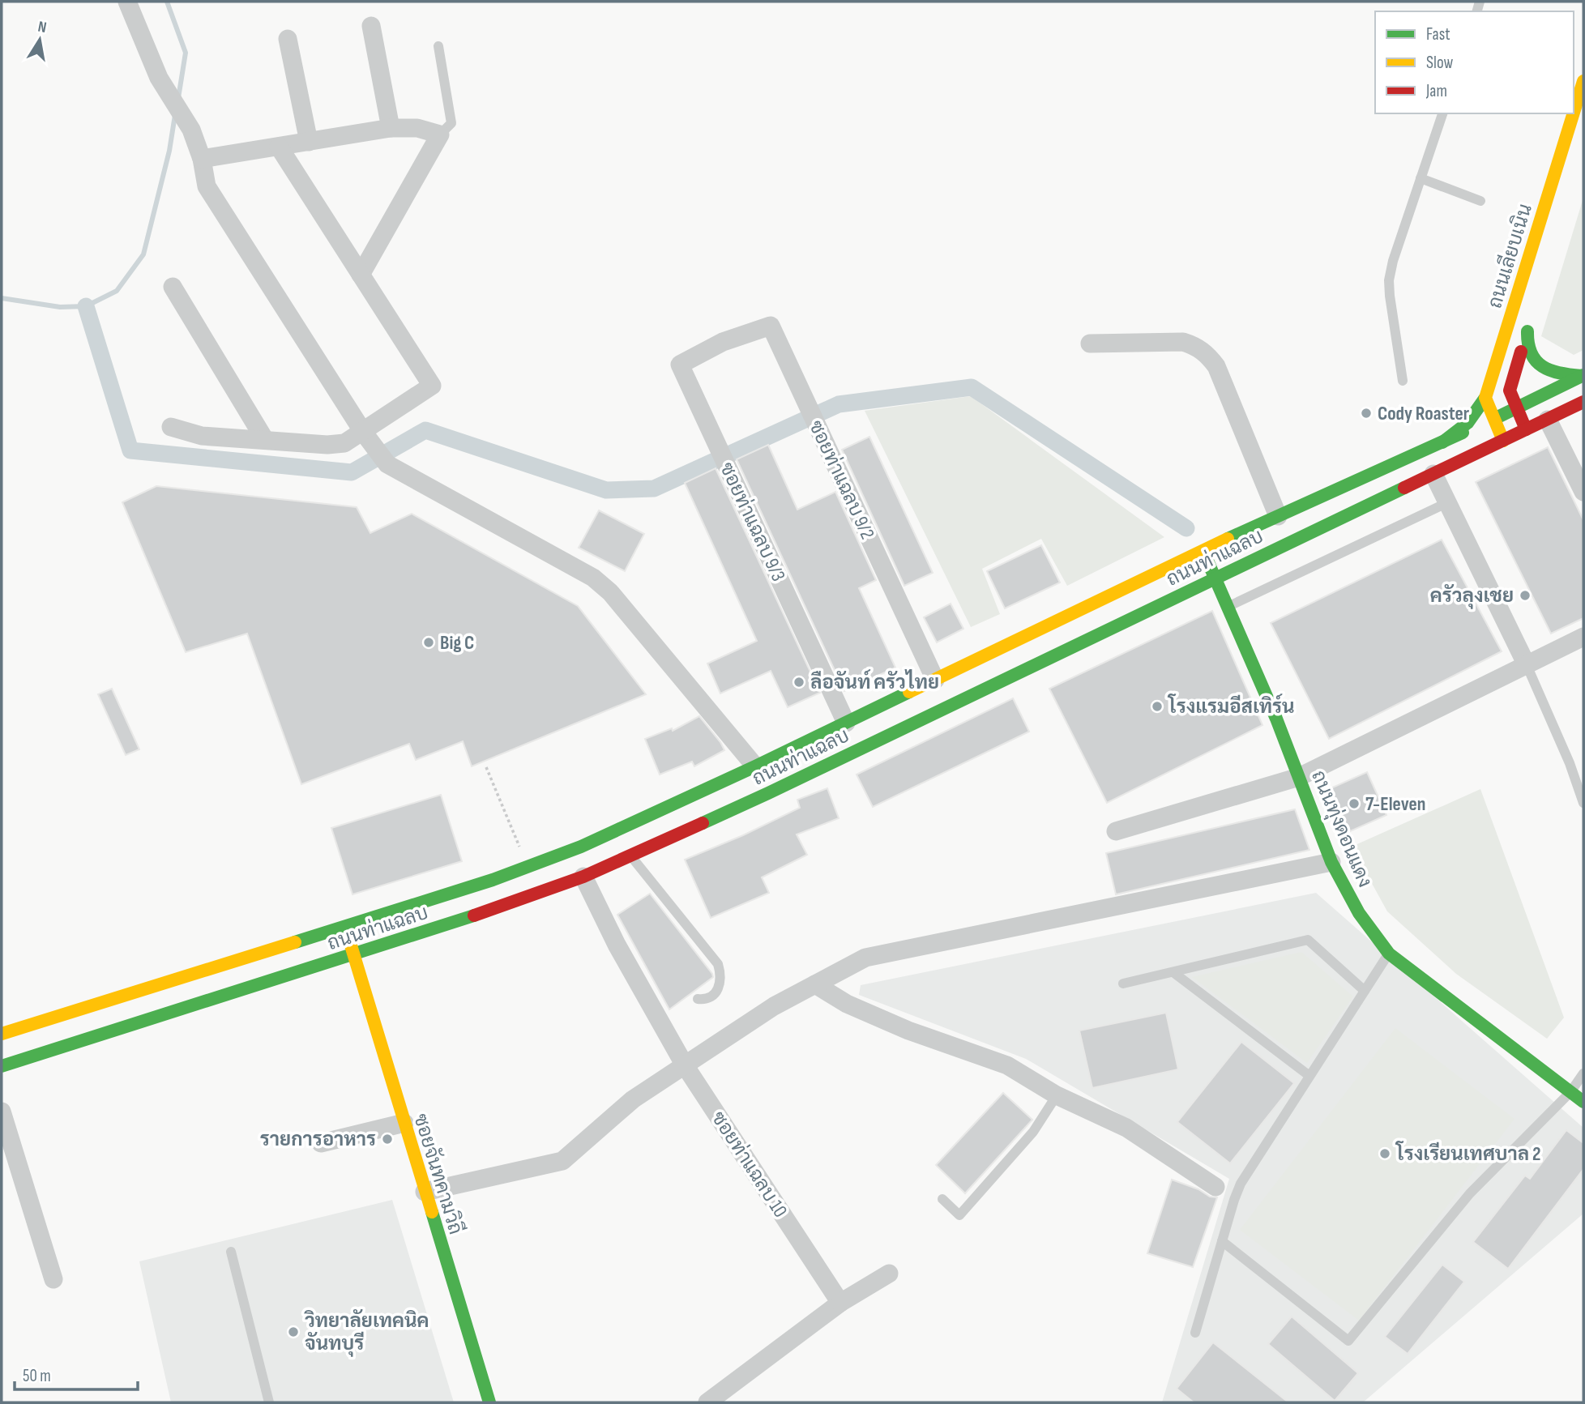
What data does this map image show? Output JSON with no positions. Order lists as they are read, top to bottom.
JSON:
{
  "streets": {
    "main road": [
      "ถนนเลียบเนิน",
      "ถนนท่าแฉลบ",
      "ถนนทุ่งดอนแดง",
      "ซอยจันทคามวิถี"
    ],
    "street": ["ซอยท่าแฉลบ 9/2", "ซอยท่าแฉลบ 9/3", "ซอยท่าแฉลบ 10"]
  },
  "crossings": [
    ["ถนนเลียบเนิน", "ถนนท่าแฉลบ"],
    ["ซอยท่าแฉลบ 9/2", "ซอยท่าแฉลบ 9/3"],
    ["ซอยท่าแฉลบ 9/2", "ถนนท่าแฉลบ"],
    ["ซอยท่าแฉลบ 9/3", "ถนนท่าแฉลบ"],
    ["ถนนท่าแฉลบ", "ถนนทุ่งดอนแดง"],
    ["ถนนท่าแฉลบ", "ซอยท่าแฉลบ 10"],
    ["ถนนท่าแฉลบ", "ซอยจันทคามวิถี"]
  ],
  "places": [
    "Cody Roaster",
    "ครัวลุงเชย",
    "Big C",
    "ลือจันท์ ครัวไทย",
    "โรงแรมอีสเทิร์น",
    "7-Eleven",
    "รายการอาหาร",
    "โรงเรียนเทศบาล 2",
    "วิทยาลัยเทคนิค จันทบุรี"
  ],
  "legend": ["Fast", "Slow", "Jam"],
  "scale_bar": "50 m",
  "north": "top"
}
